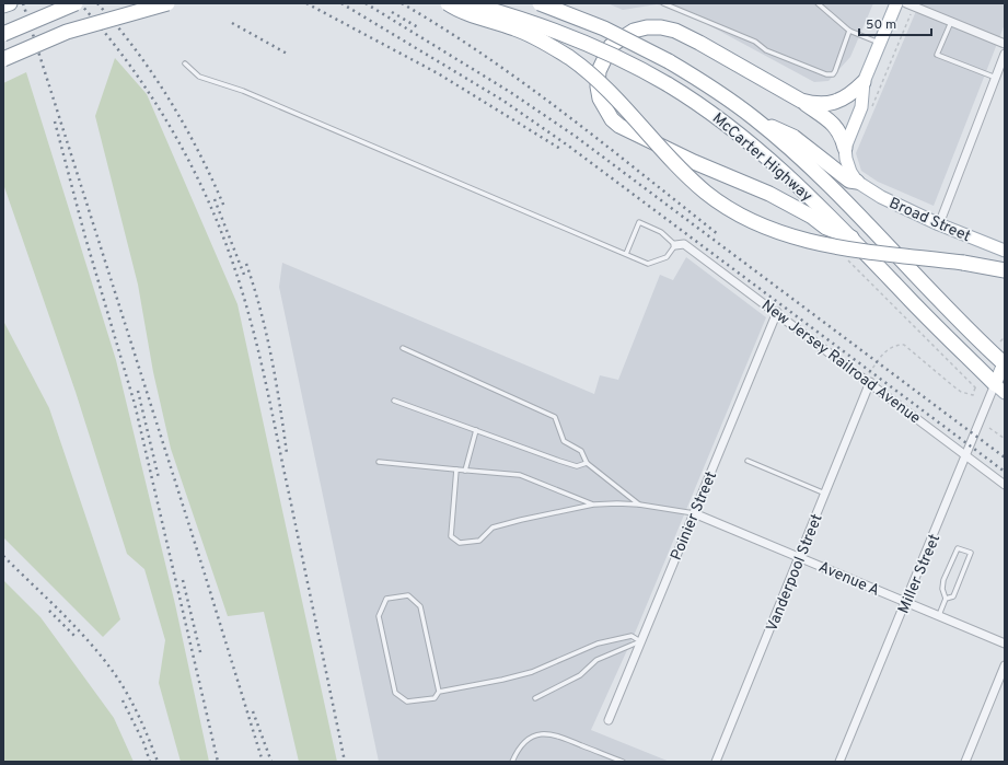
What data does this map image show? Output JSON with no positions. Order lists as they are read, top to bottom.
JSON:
{
  "streets": {
    "highway": ["McCarter Highway"],
    "main road": ["Broad Street"],
    "street": [
      "New Jersey Railroad Avenue",
      "Poinier Street",
      "Vanderpool Street",
      "Miller Street",
      "Avenue A"
    ]
  },
  "crossings": [
    ["McCarter Highway", "Miller Street"],
    ["New Jersey Railroad Avenue", "Poinier Street"],
    ["New Jersey Railroad Avenue", "Vanderpool Street"],
    ["New Jersey Railroad Avenue", "Miller Street"],
    ["Poinier Street", "Avenue A"],
    ["Vanderpool Street", "Avenue A"],
    ["Miller Street", "Avenue A"]
  ],
  "scale_bar": "50 m"
}
